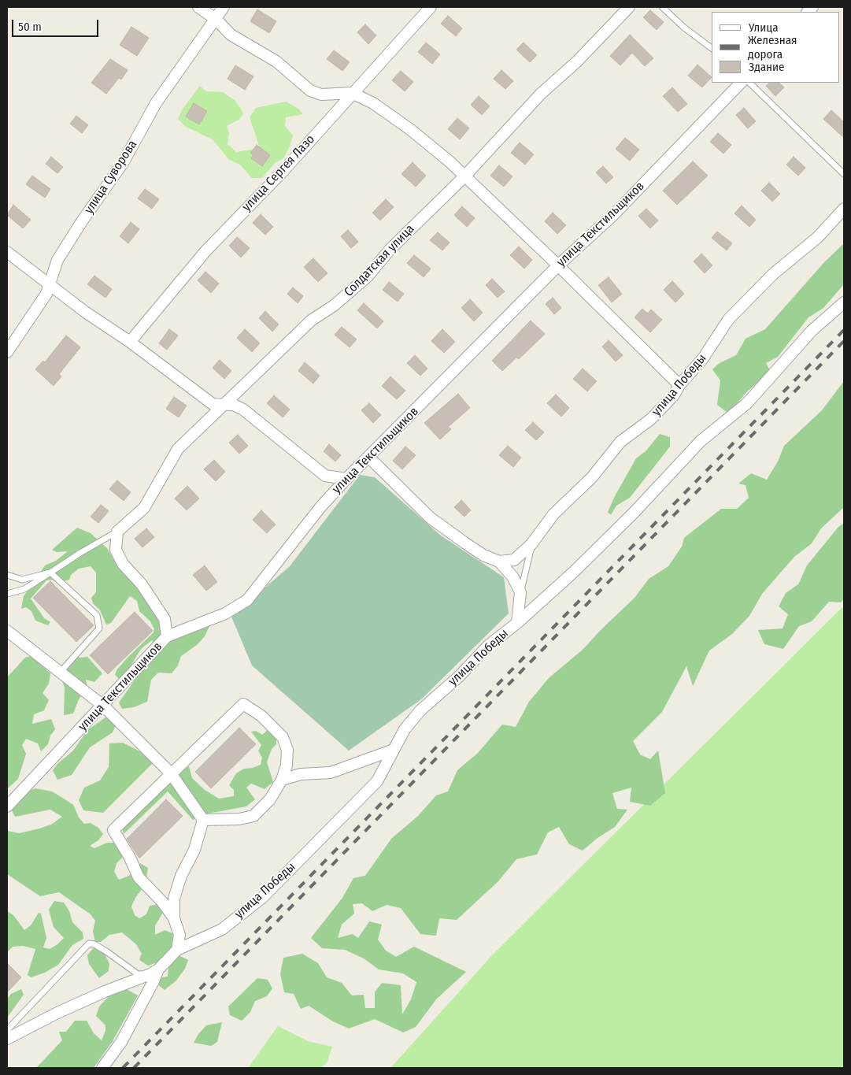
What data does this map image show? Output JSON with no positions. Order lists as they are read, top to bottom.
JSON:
{
  "streets": {
    "street": [
      "улица Сергея Лазо",
      "улица Суворова",
      "улица Текстильщиков",
      "Солдатская улица",
      "улица Победы"
    ]
  },
  "legend": ["Улица", "Железная дорога", "Здание"],
  "scale_bar": "50 m"
}
